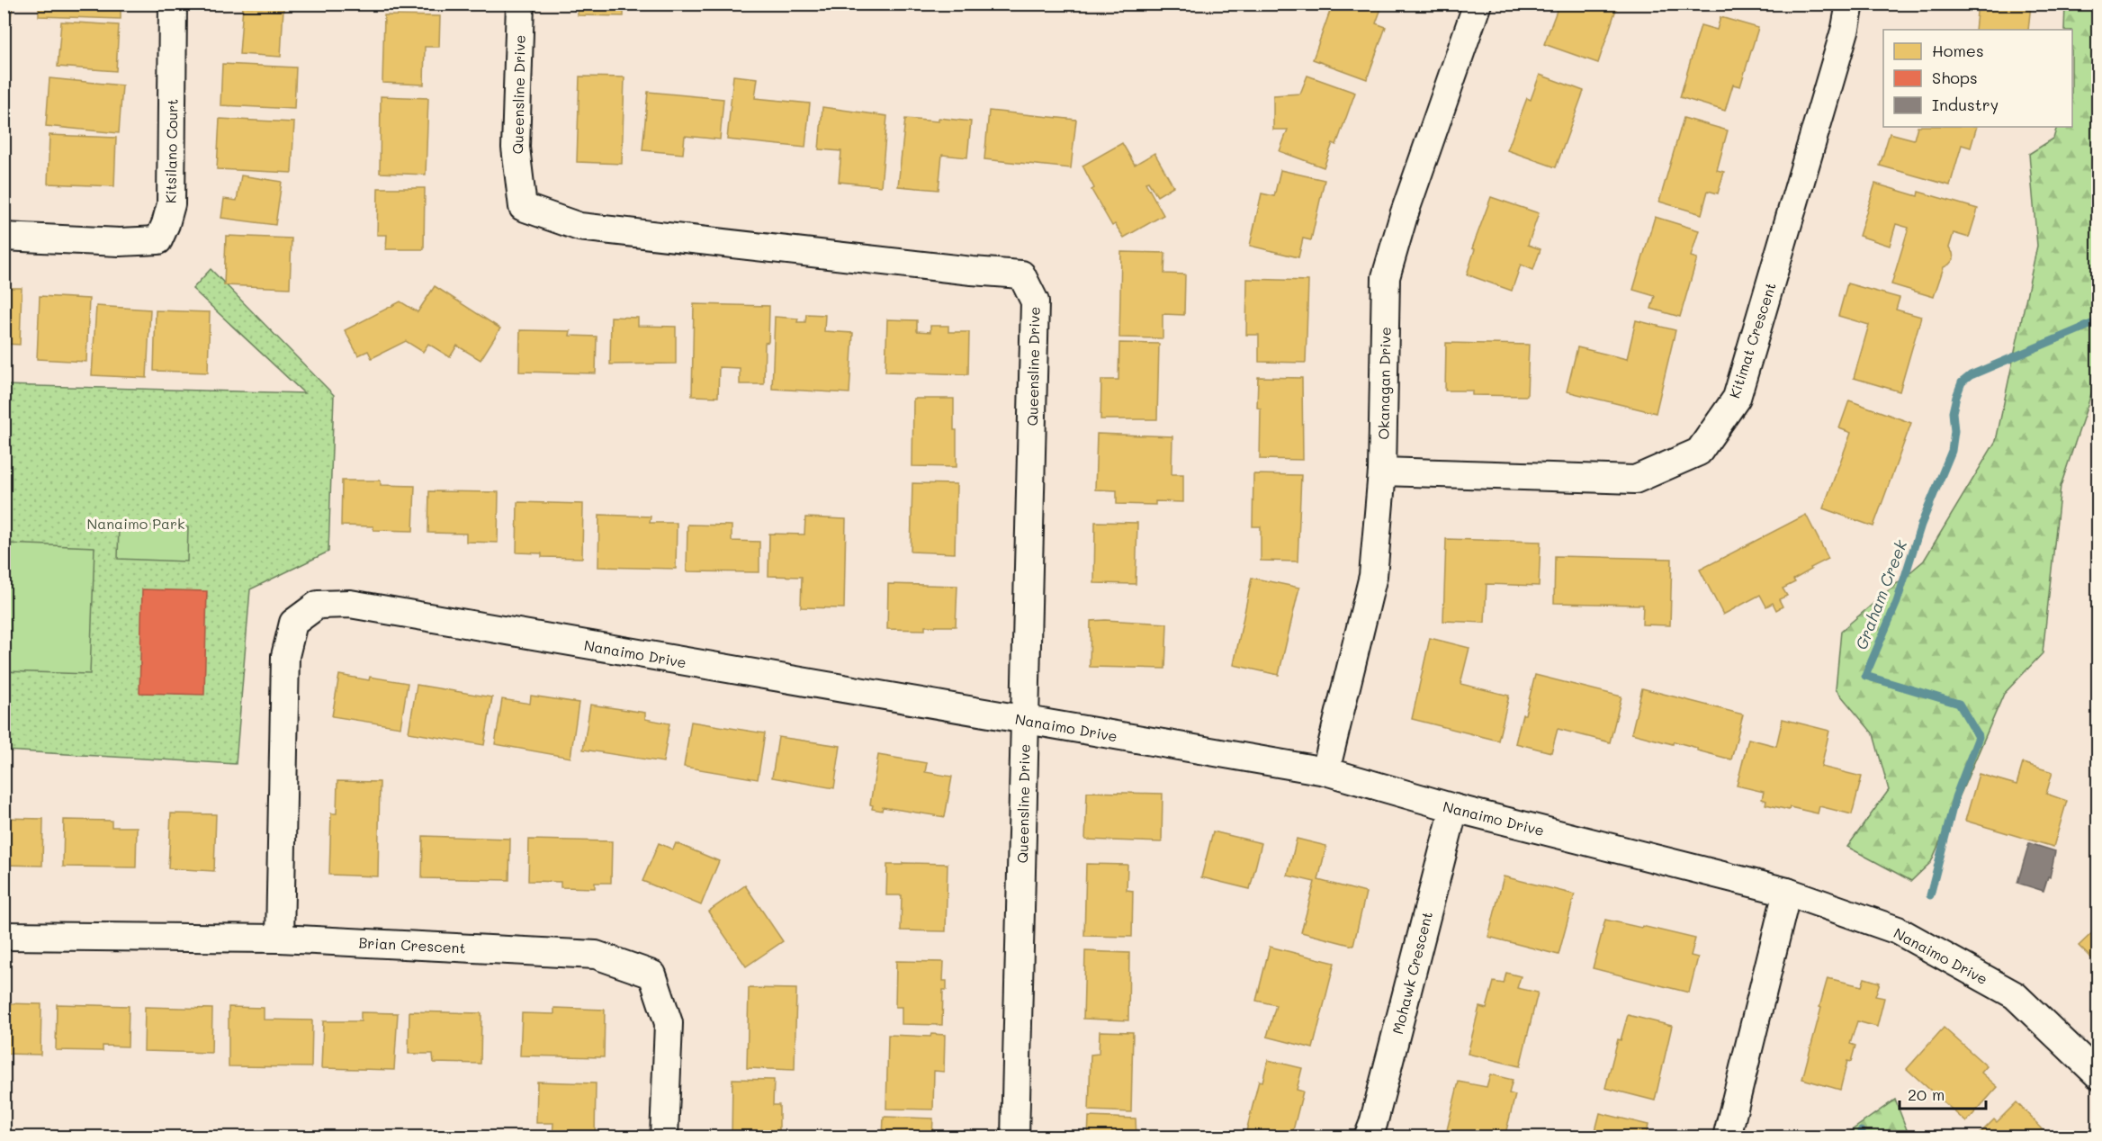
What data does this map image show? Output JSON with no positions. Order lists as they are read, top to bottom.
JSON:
{
  "streets": {
    "street": [
      "Queensline Drive",
      "Kitsilano Court",
      "Kitimat Crescent",
      "Okanagan Drive",
      "Nanaimo Drive",
      "Brian Crescent",
      "Mohawk Crescent"
    ]
  },
  "crossings": [
    ["Queensline Drive", "Nanaimo Drive"],
    ["Kitimat Crescent", "Okanagan Drive"],
    ["Okanagan Drive", "Nanaimo Drive"],
    ["Nanaimo Drive", "Brian Crescent"],
    ["Nanaimo Drive", "Mohawk Crescent"]
  ],
  "water": ["Graham Creek"],
  "parks": ["Nanaimo Park"],
  "legend": ["Homes", "Shops", "Industry"],
  "scale_bar": "20 m"
}
